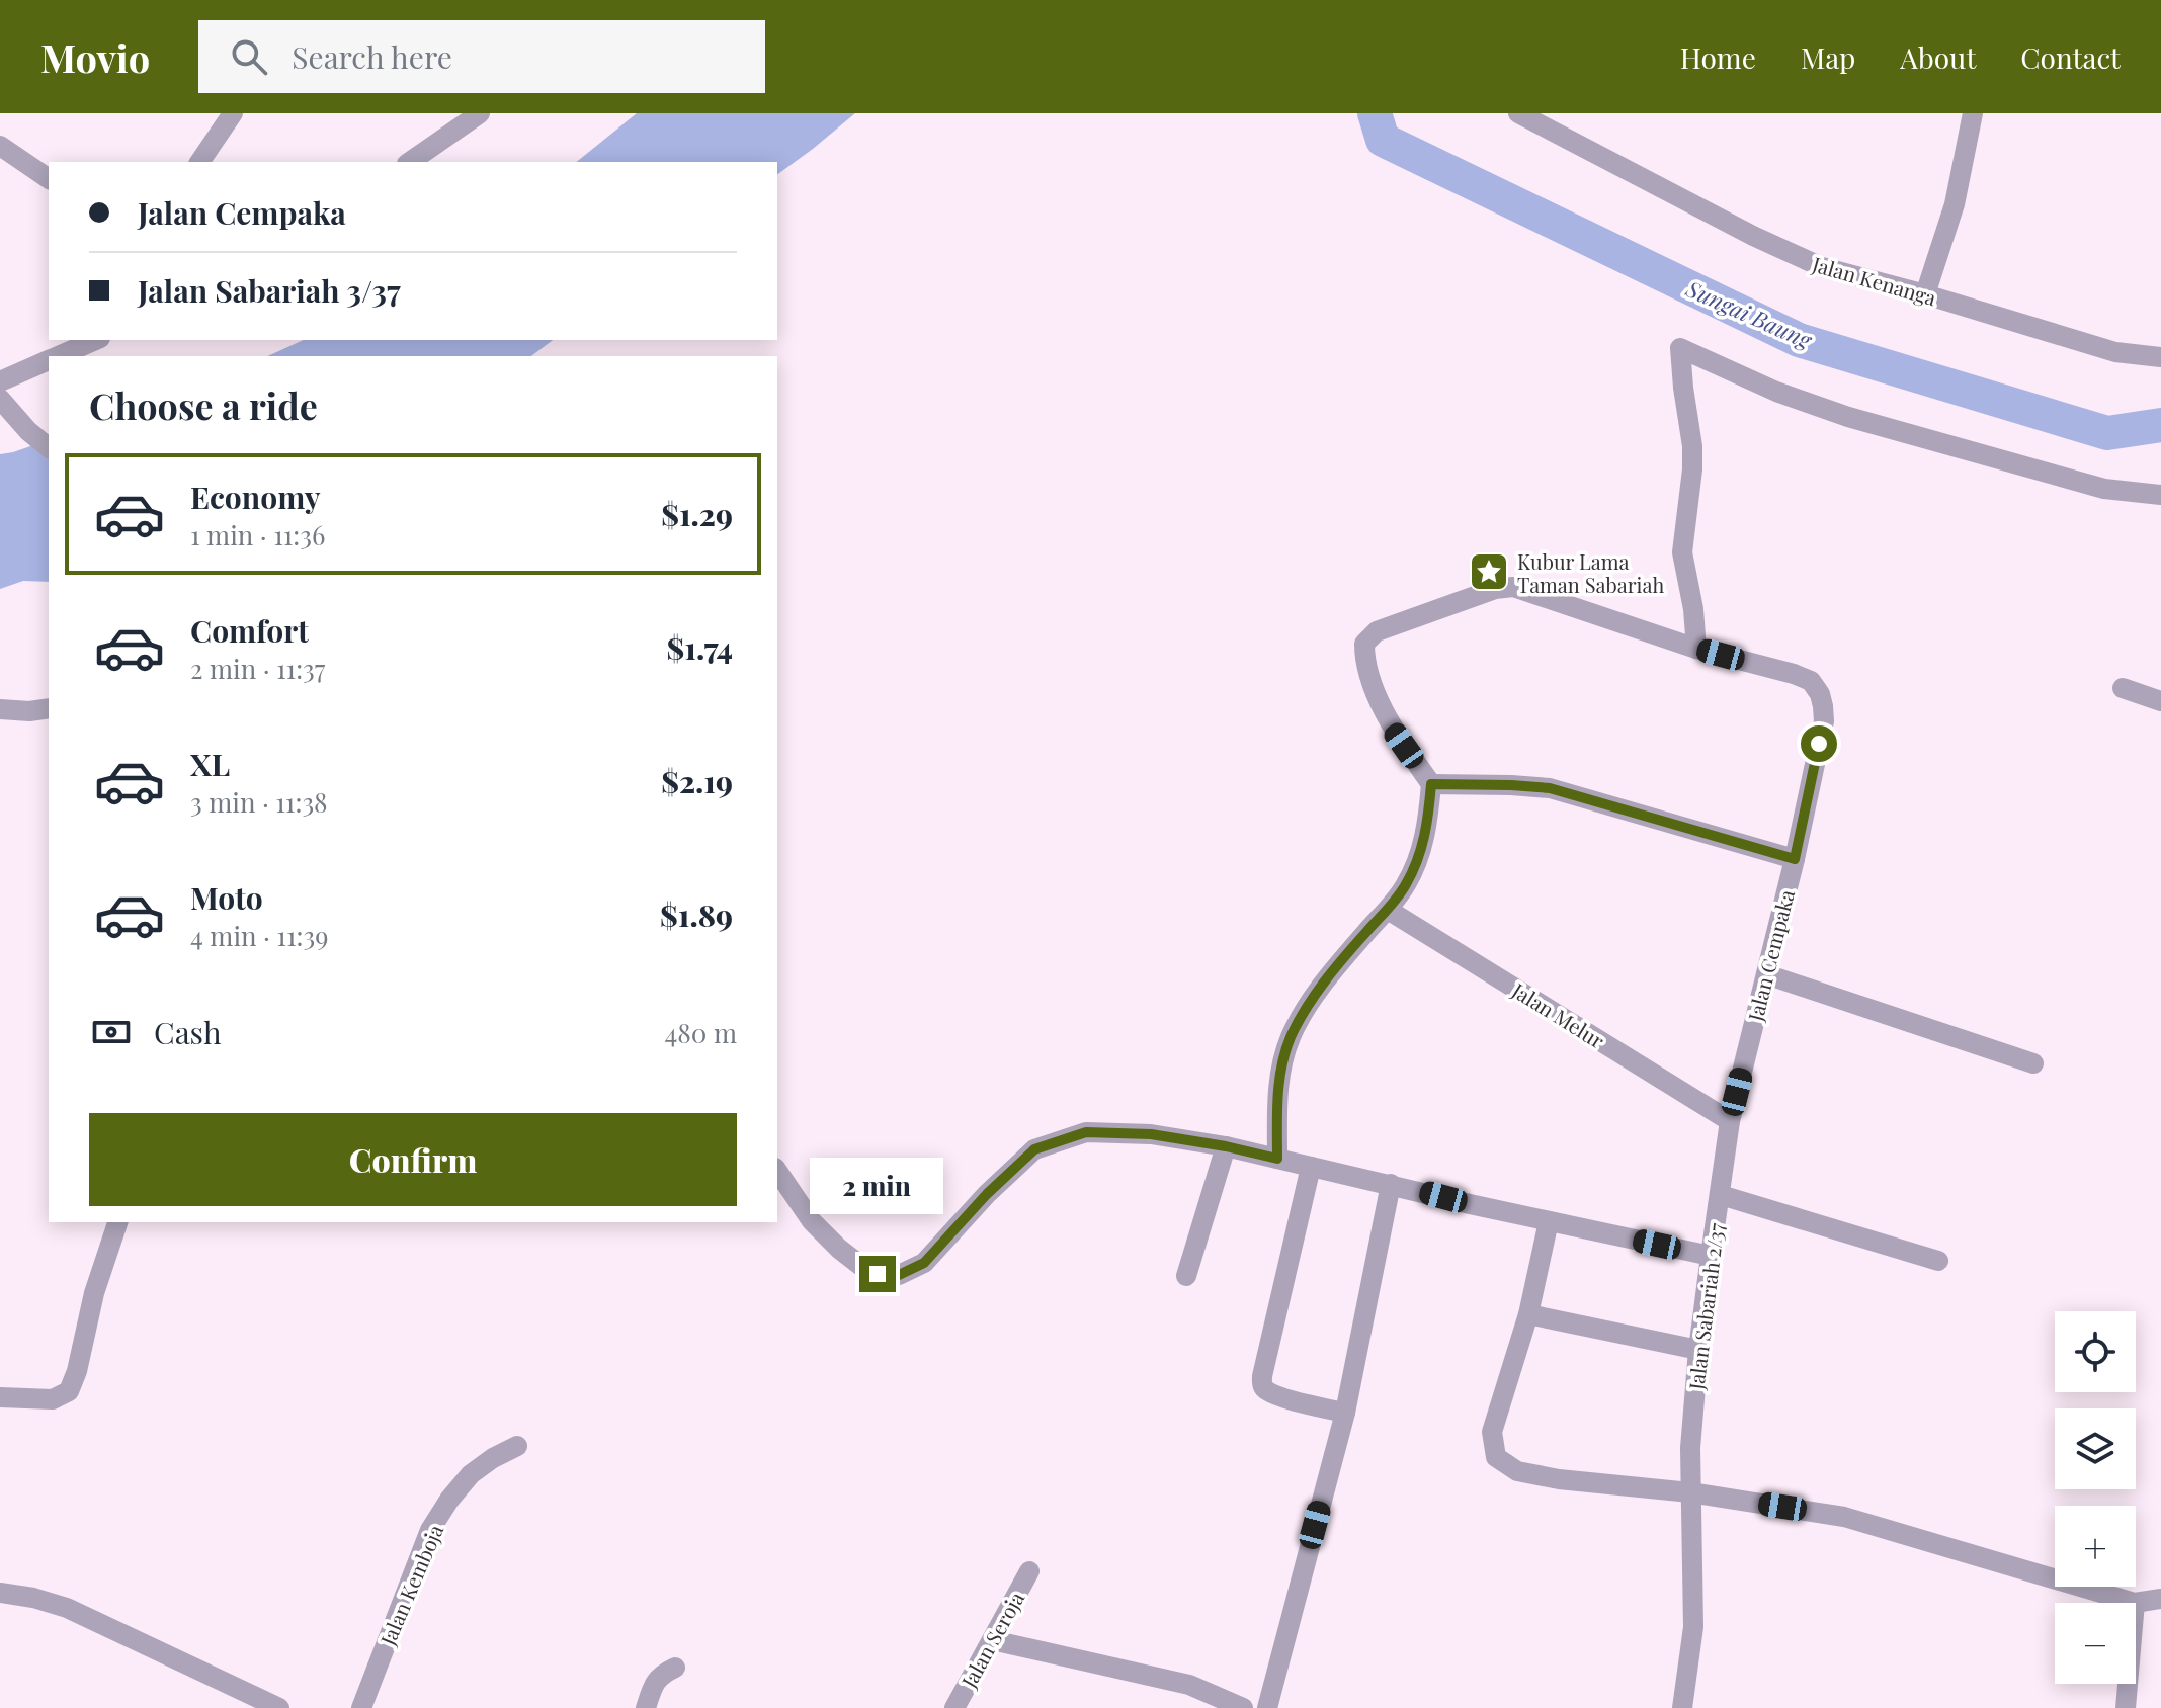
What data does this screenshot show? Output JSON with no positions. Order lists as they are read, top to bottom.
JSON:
{
  "streets": {
    "street": [
      "Jalan Kenanga",
      "Jalan Cempaka",
      "Jalan Melur",
      "Jalan Sabariah 2/37",
      "Jalan Kemboja",
      "Jalan Seroja"
    ]
  },
  "crossings": [
    ["Jalan Cempaka", "Jalan Melur"],
    ["Jalan Cempaka", "Jalan Sabariah 2/37"],
    ["Jalan Melur", "Jalan Sabariah 2/37"]
  ],
  "water": ["Sungai Baung"],
  "places": {
    "place": ["Kubur Lama Taman Sabariah"]
  },
  "page": {
    "header": "Movio",
    "search": "Search here",
    "nav": [
      "Home",
      "Map",
      "About",
      "Contact"
    ],
    "banner": ["Jalan Cempaka", "Jalan Sabariah 3/37"],
    "heading": "Choose a ride",
    "list": [
      {
        "name": "Economy",
        "note": "1 min · 11:36",
        "value": "$1.29"
      },
      {
        "name": "Comfort",
        "note": "2 min · 11:37",
        "value": "$1.74"
      },
      {
        "name": "XL",
        "note": "3 min · 11:38",
        "value": "$2.19"
      },
      {
        "name": "Moto",
        "note": "4 min · 11:39",
        "value": "$1.89"
      }
    ],
    "pay": ["Cash", "480 m"],
    "buttons": "Confirm",
    "bubble": "2 min",
    "map_buttons": ["+", "−"]
  }
}
